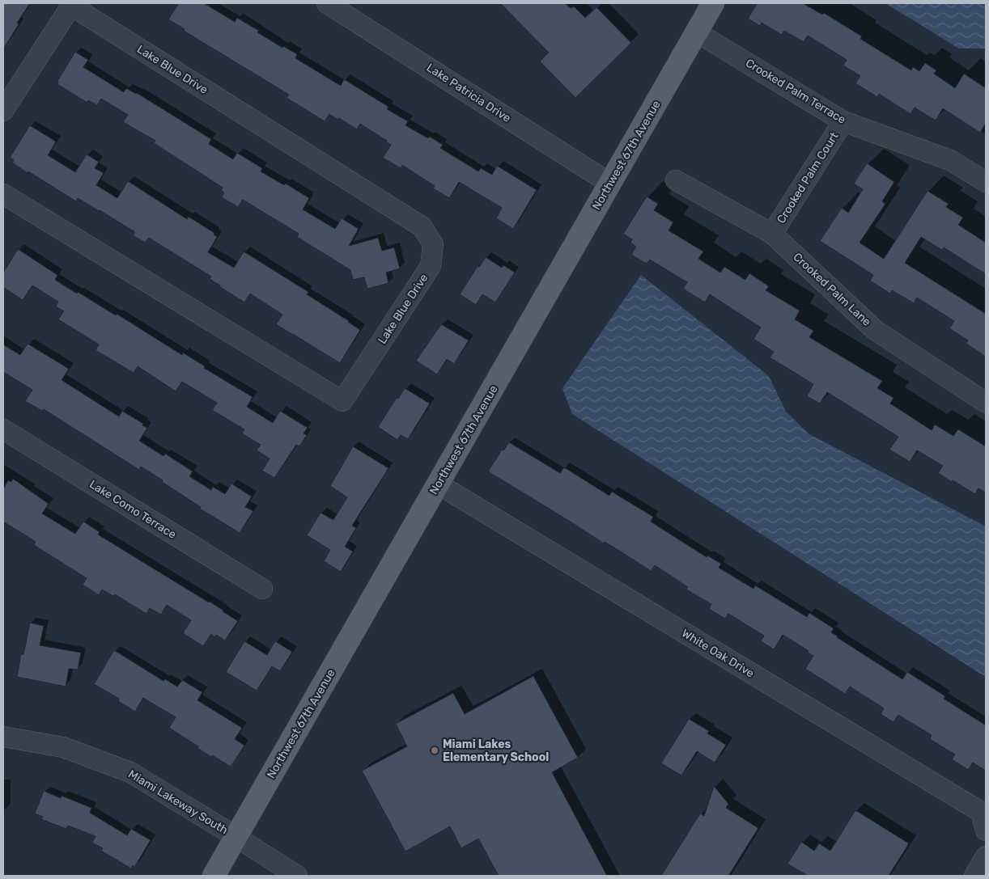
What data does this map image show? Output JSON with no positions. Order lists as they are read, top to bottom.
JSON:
{
  "streets": {
    "main road": ["Northwest 67th Avenue"],
    "street": [
      "Lake Blue Drive",
      "Crooked Palm Terrace",
      "Lake Patricia Drive",
      "Crooked Palm Court",
      "Crooked Palm Lane",
      "Lake Como Terrace",
      "White Oak Drive",
      "Miami Lakeway South"
    ]
  },
  "crossings": [
    ["Crooked Palm Terrace", "Northwest 67th Avenue"],
    ["Crooked Palm Terrace", "Crooked Palm Court"],
    ["Lake Patricia Drive", "Northwest 67th Avenue"],
    ["Northwest 67th Avenue", "White Oak Drive"],
    ["Northwest 67th Avenue", "Miami Lakeway South"],
    ["Crooked Palm Court", "Crooked Palm Lane"]
  ],
  "places": ["Miami Lakes Elementary School"]
}
